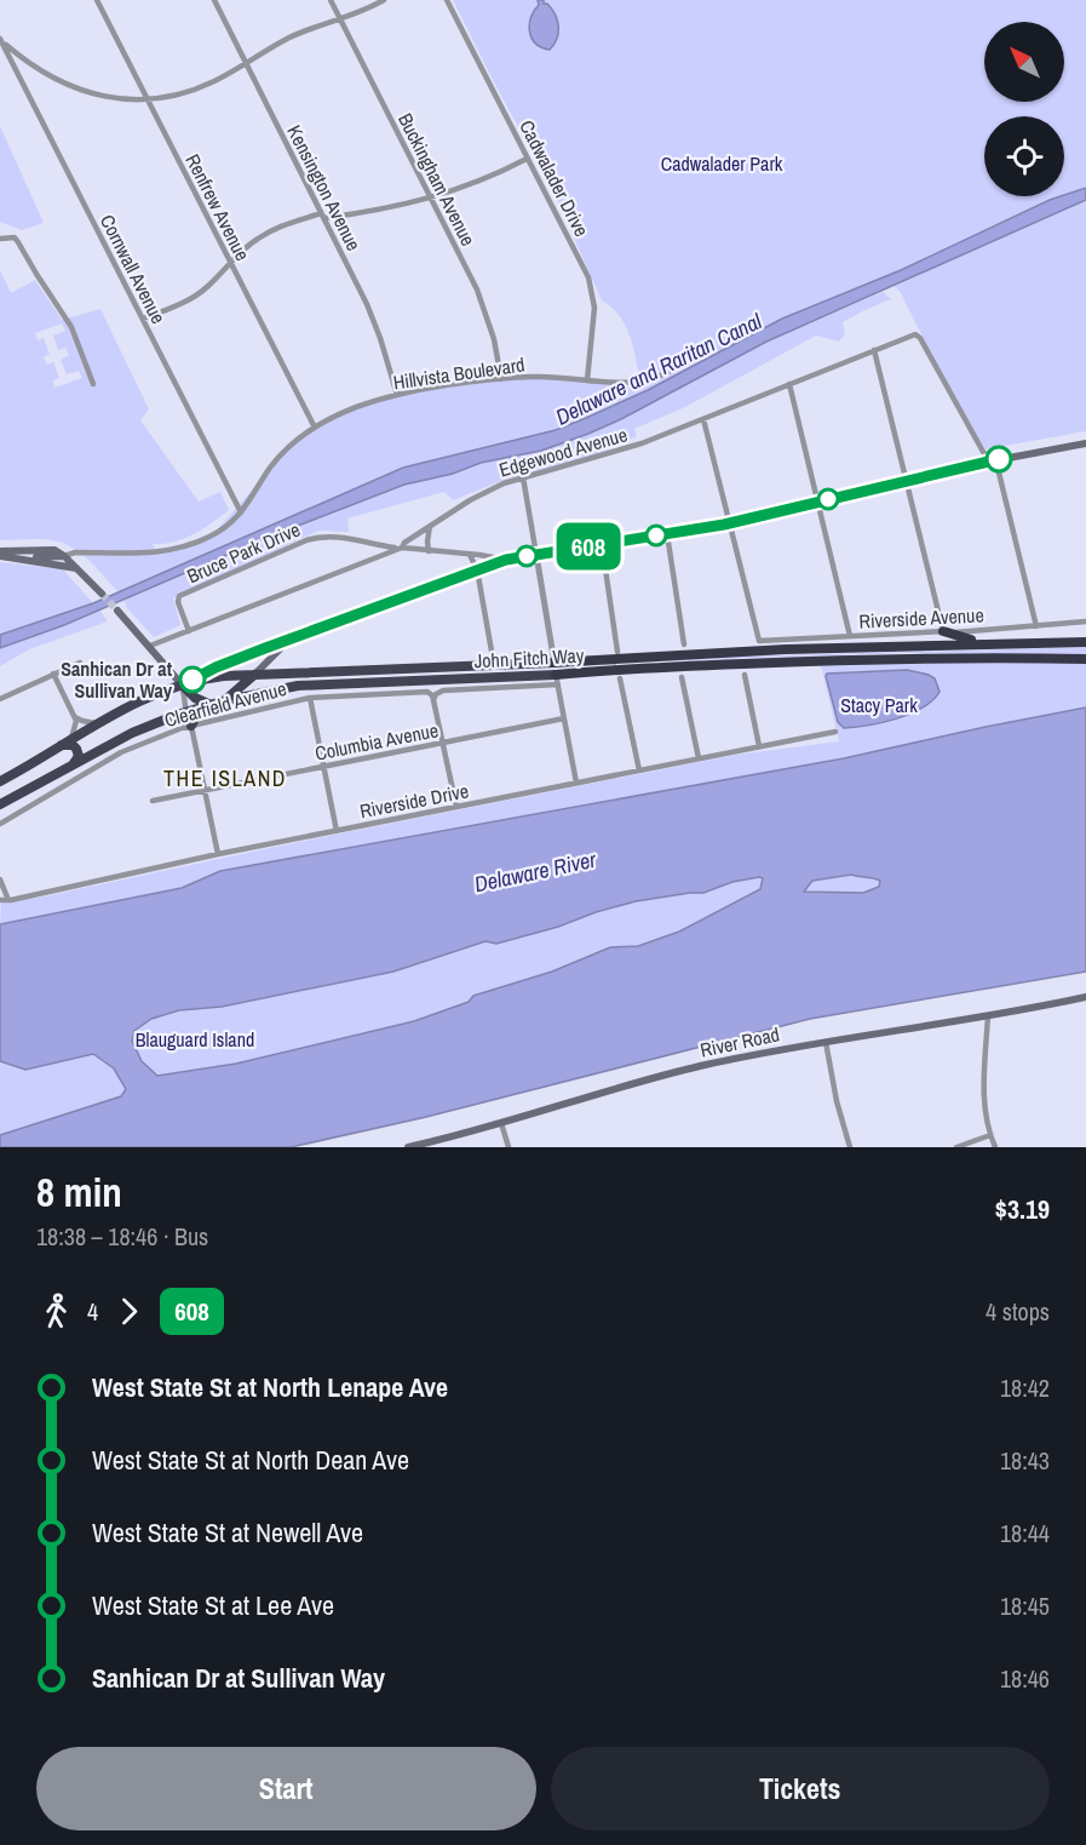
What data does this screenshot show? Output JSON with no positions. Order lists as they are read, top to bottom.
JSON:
{
  "streets": {
    "highway": ["John Fitch Way"],
    "main road": ["River Road"],
    "street": [
      "Cadwalader Drive",
      "Buckingham Avenue",
      "Kensington Avenue",
      "Renfrew Avenue",
      "Cornwall Avenue",
      "Hillvista Boulevard",
      "Edgewood Avenue",
      "Bruce Park Drive",
      "Riverside Avenue",
      "Clearfield Avenue",
      "Columbia Avenue",
      "Riverside Drive"
    ]
  },
  "crossings": [
    ["Cadwalader Drive", "Hillvista Boulevard"],
    ["Buckingham Avenue", "Hillvista Boulevard"],
    ["Kensington Avenue", "Hillvista Boulevard"],
    ["Renfrew Avenue", "Hillvista Boulevard"],
    ["Cornwall Avenue", "Hillvista Boulevard"],
    ["Edgewood Avenue", "Bruce Park Drive"]
  ],
  "districts": ["THE ISLAND"],
  "water": ["Delaware and Raritan Canal", "Delaware River"],
  "parks": ["Cadwalader Park", "Stacy Park", "Blauguard Island"],
  "places": ["Sanhican Dr at Sullivan Way"],
  "lines": ["bus line 608"],
  "north": "top left",
  "page": {
    "on_map": "608",
    "heading": ["8 min", "18:38 – 18:46 · Bus", "$3.19"],
    "legs": ["4", "608", "4 stops"],
    "list": [
      {
        "name": "West State St at North Lenape Ave",
        "value": "18:42"
      },
      {
        "name": "West State St at North Dean Ave",
        "value": "18:43"
      },
      {
        "name": "West State St at Newell Ave",
        "value": "18:44"
      },
      {
        "name": "West State St at Lee Ave",
        "value": "18:45"
      },
      {
        "name": "Sanhican Dr at Sullivan Way",
        "value": "18:46"
      }
    ],
    "buttons": ["Start", "Tickets"]
  }
}
